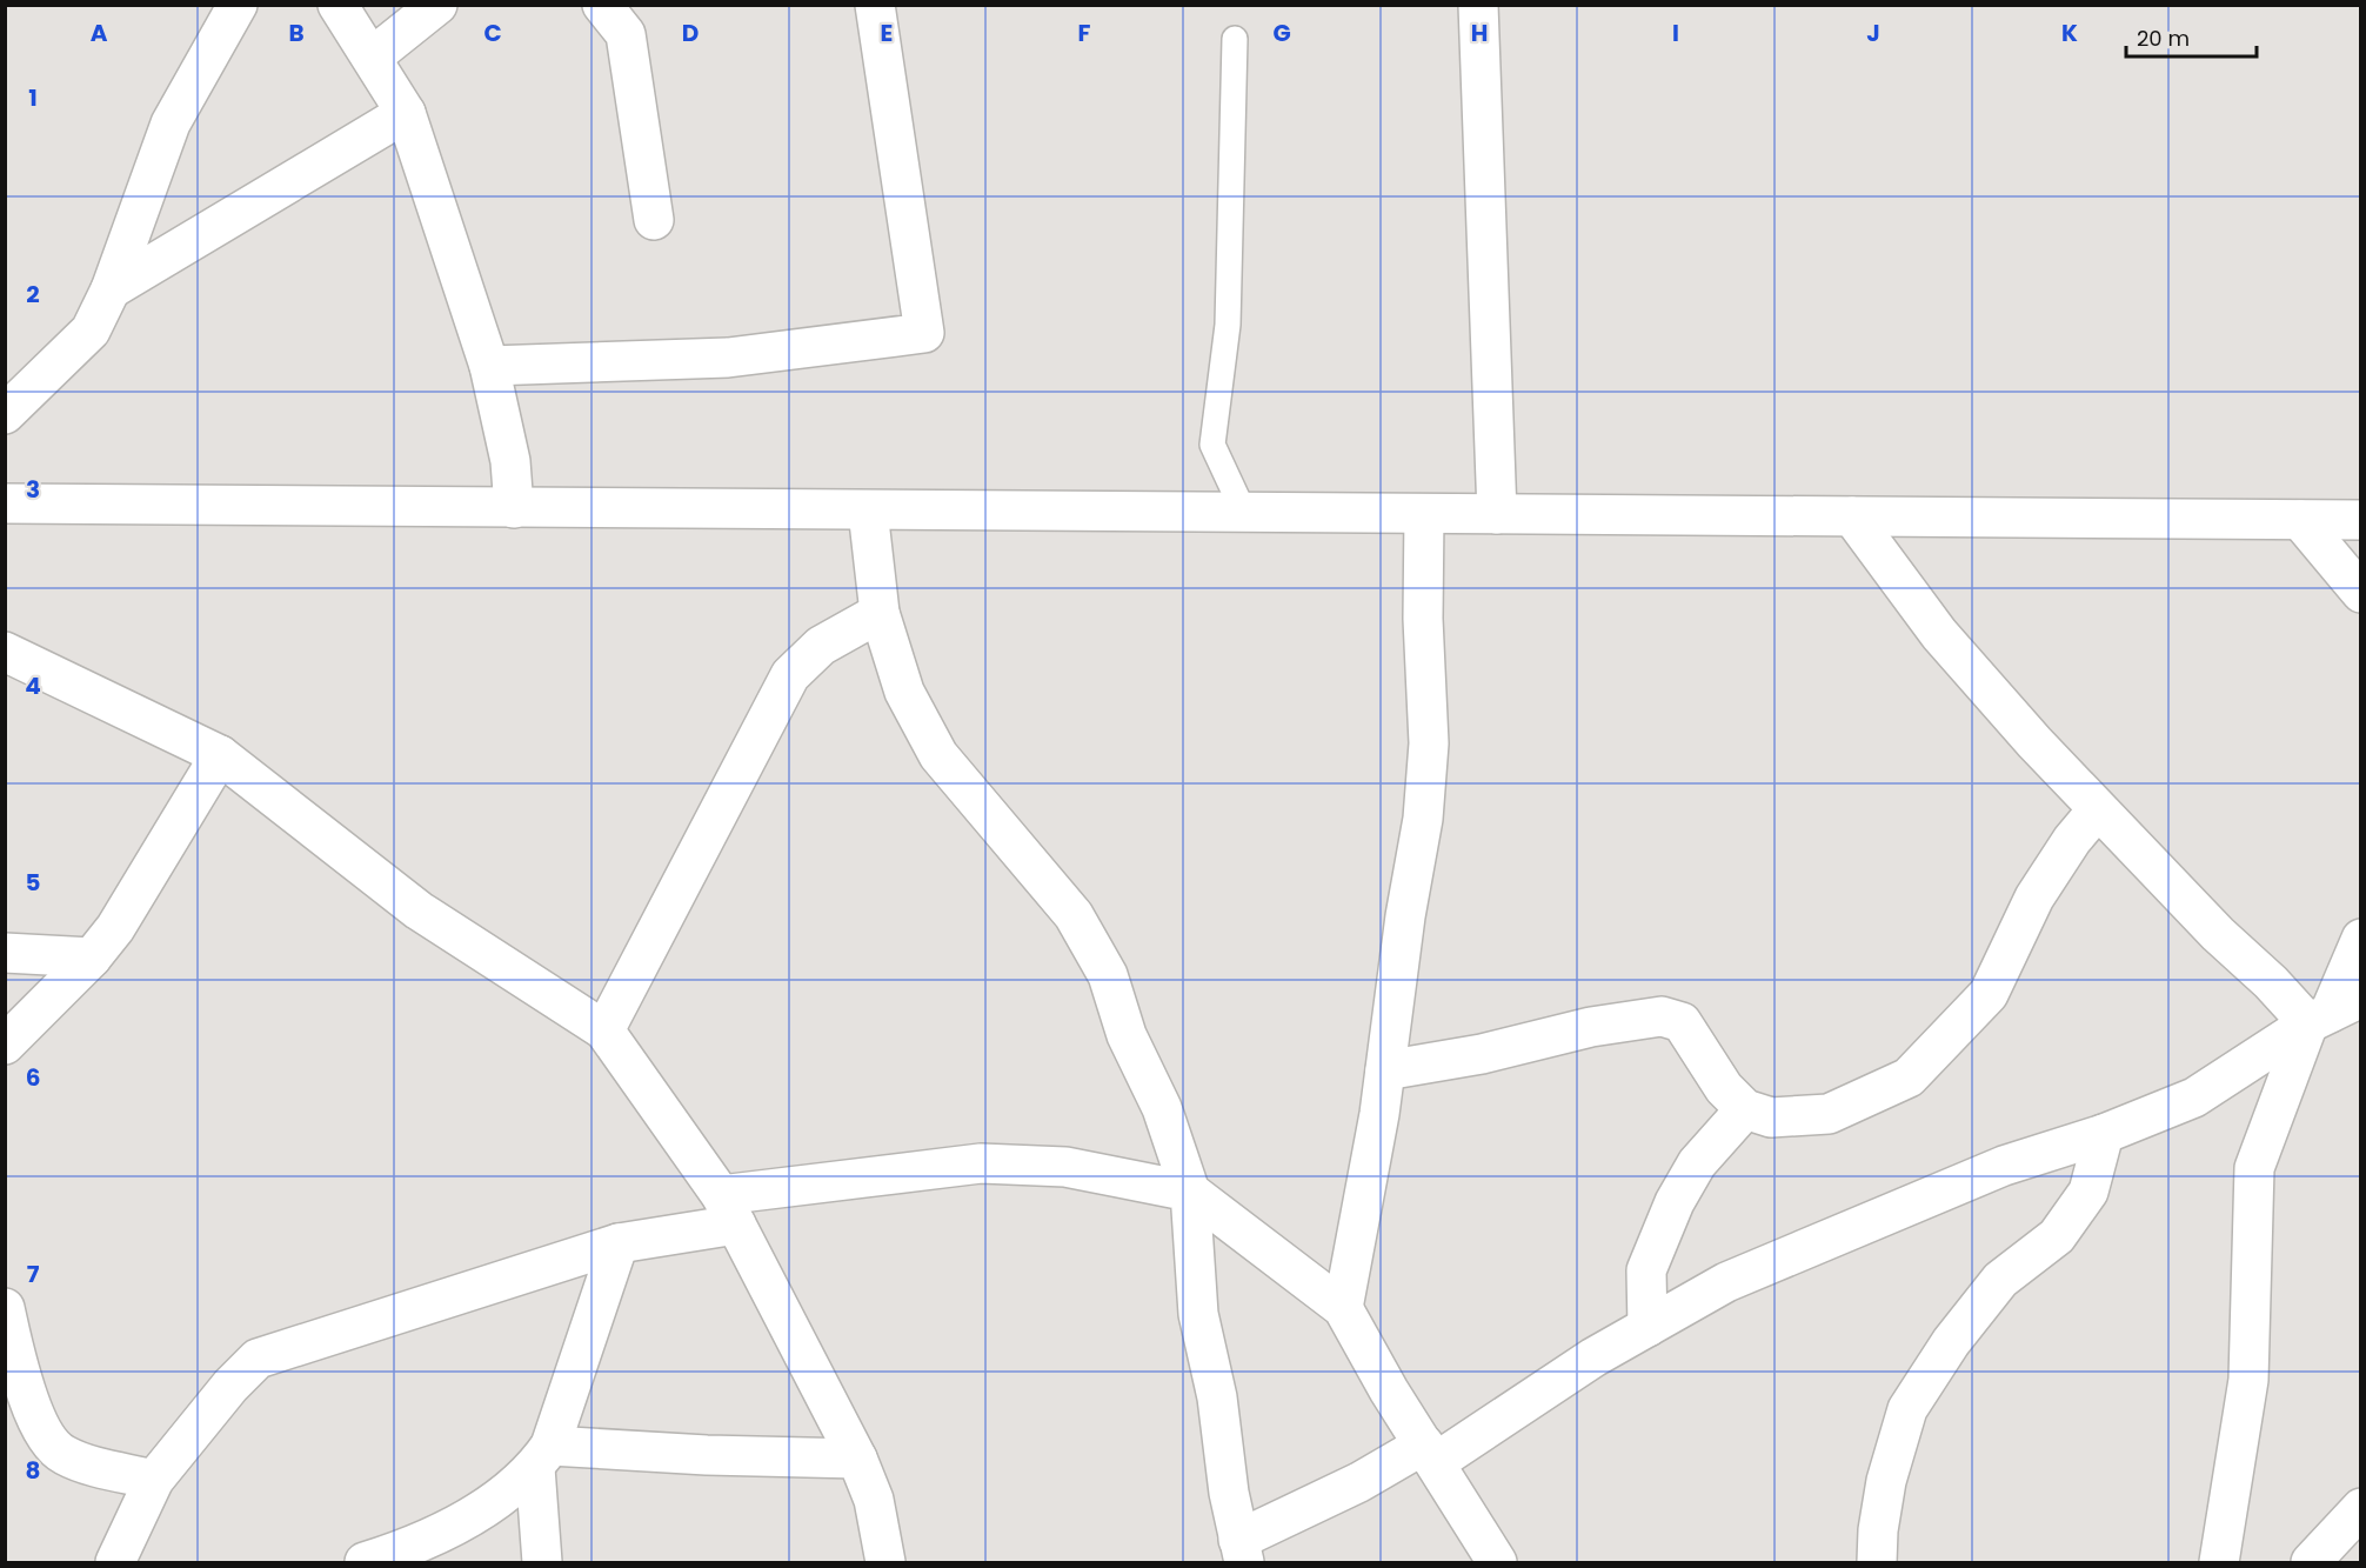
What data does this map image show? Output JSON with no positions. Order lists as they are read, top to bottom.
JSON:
{
  "scale_bar": "20 m",
  "grid": {
    "columns": [
      "A",
      "B",
      "C",
      "D",
      "E",
      "F",
      "G",
      "H",
      "I",
      "J",
      "K"
    ],
    "rows": [
      "1",
      "2",
      "3",
      "4",
      "5",
      "6",
      "7",
      "8"
    ]
  }
}
